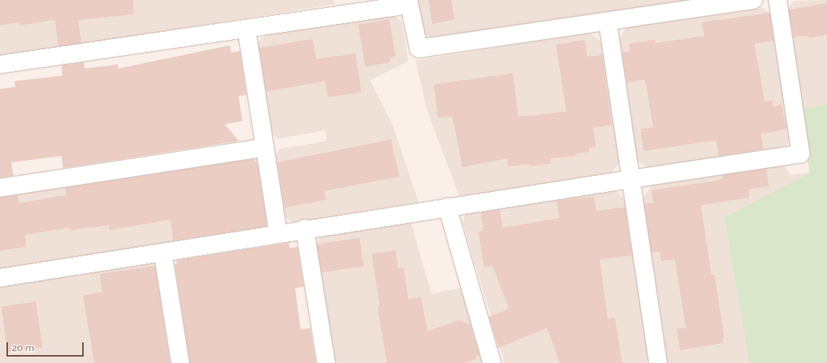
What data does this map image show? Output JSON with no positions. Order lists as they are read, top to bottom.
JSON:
{
  "scale_bar": "20 m"
}
